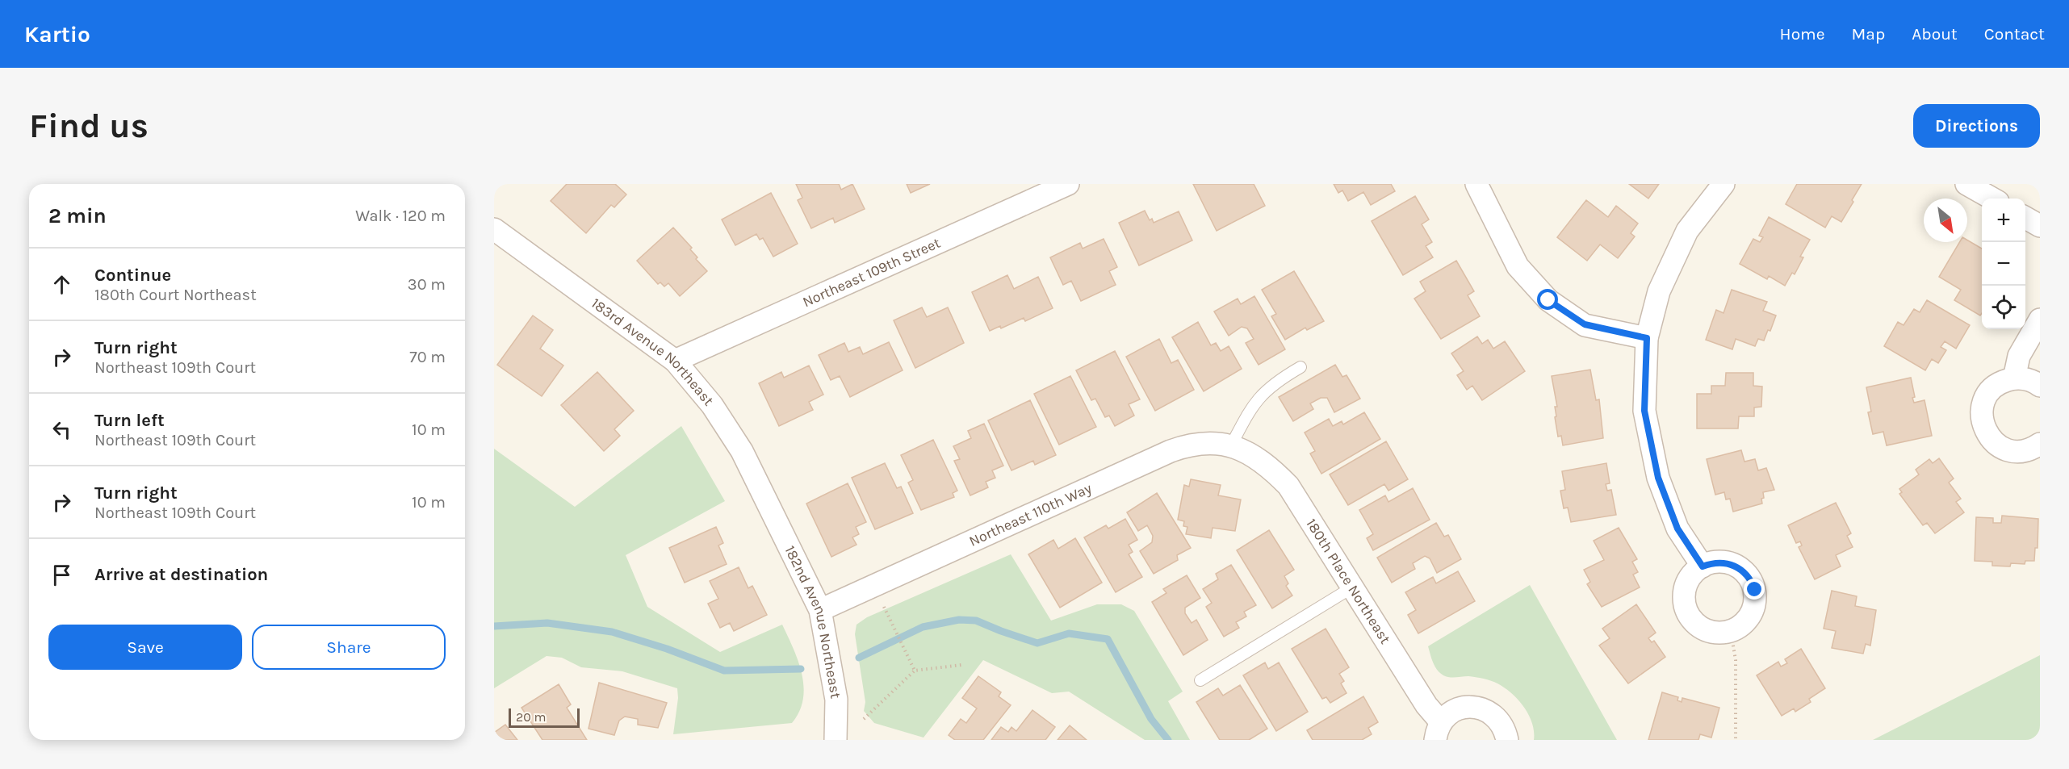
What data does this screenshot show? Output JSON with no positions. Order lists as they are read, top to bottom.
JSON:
{
  "streets": {
    "street": [
      "Northeast 109th Street",
      "183rd Avenue Northeast",
      "Northeast 110th Way",
      "180th Place Northeast",
      "182nd Avenue Northeast"
    ]
  },
  "crossings": [
    ["Northeast 109th Street", "183rd Avenue Northeast"],
    ["183rd Avenue Northeast", "182nd Avenue Northeast"],
    ["Northeast 110th Way", "180th Place Northeast"],
    ["Northeast 110th Way", "182nd Avenue Northeast"]
  ],
  "scale_bar": "20 m",
  "north": "bottom right",
  "page": {
    "header": "Kartio",
    "nav": [
      "Home",
      "Map",
      "About",
      "Contact"
    ],
    "buttons": [
      "Directions",
      ["Save", "Share"]
    ],
    "title": "Find us",
    "heading": ["2 min", "Walk · 120 m"],
    "map_buttons": ["+", "−"],
    "list": [
      ["Continue", "180th Court Northeast", "30 m"],
      ["Turn right", "Northeast 109th Court", "70 m"],
      ["Turn left", "Northeast 109th Court", "10 m"],
      ["Turn right", "Northeast 109th Court", "10 m"],
      "Arrive at destination"
    ],
    "scale": "20 m"
  }
}
